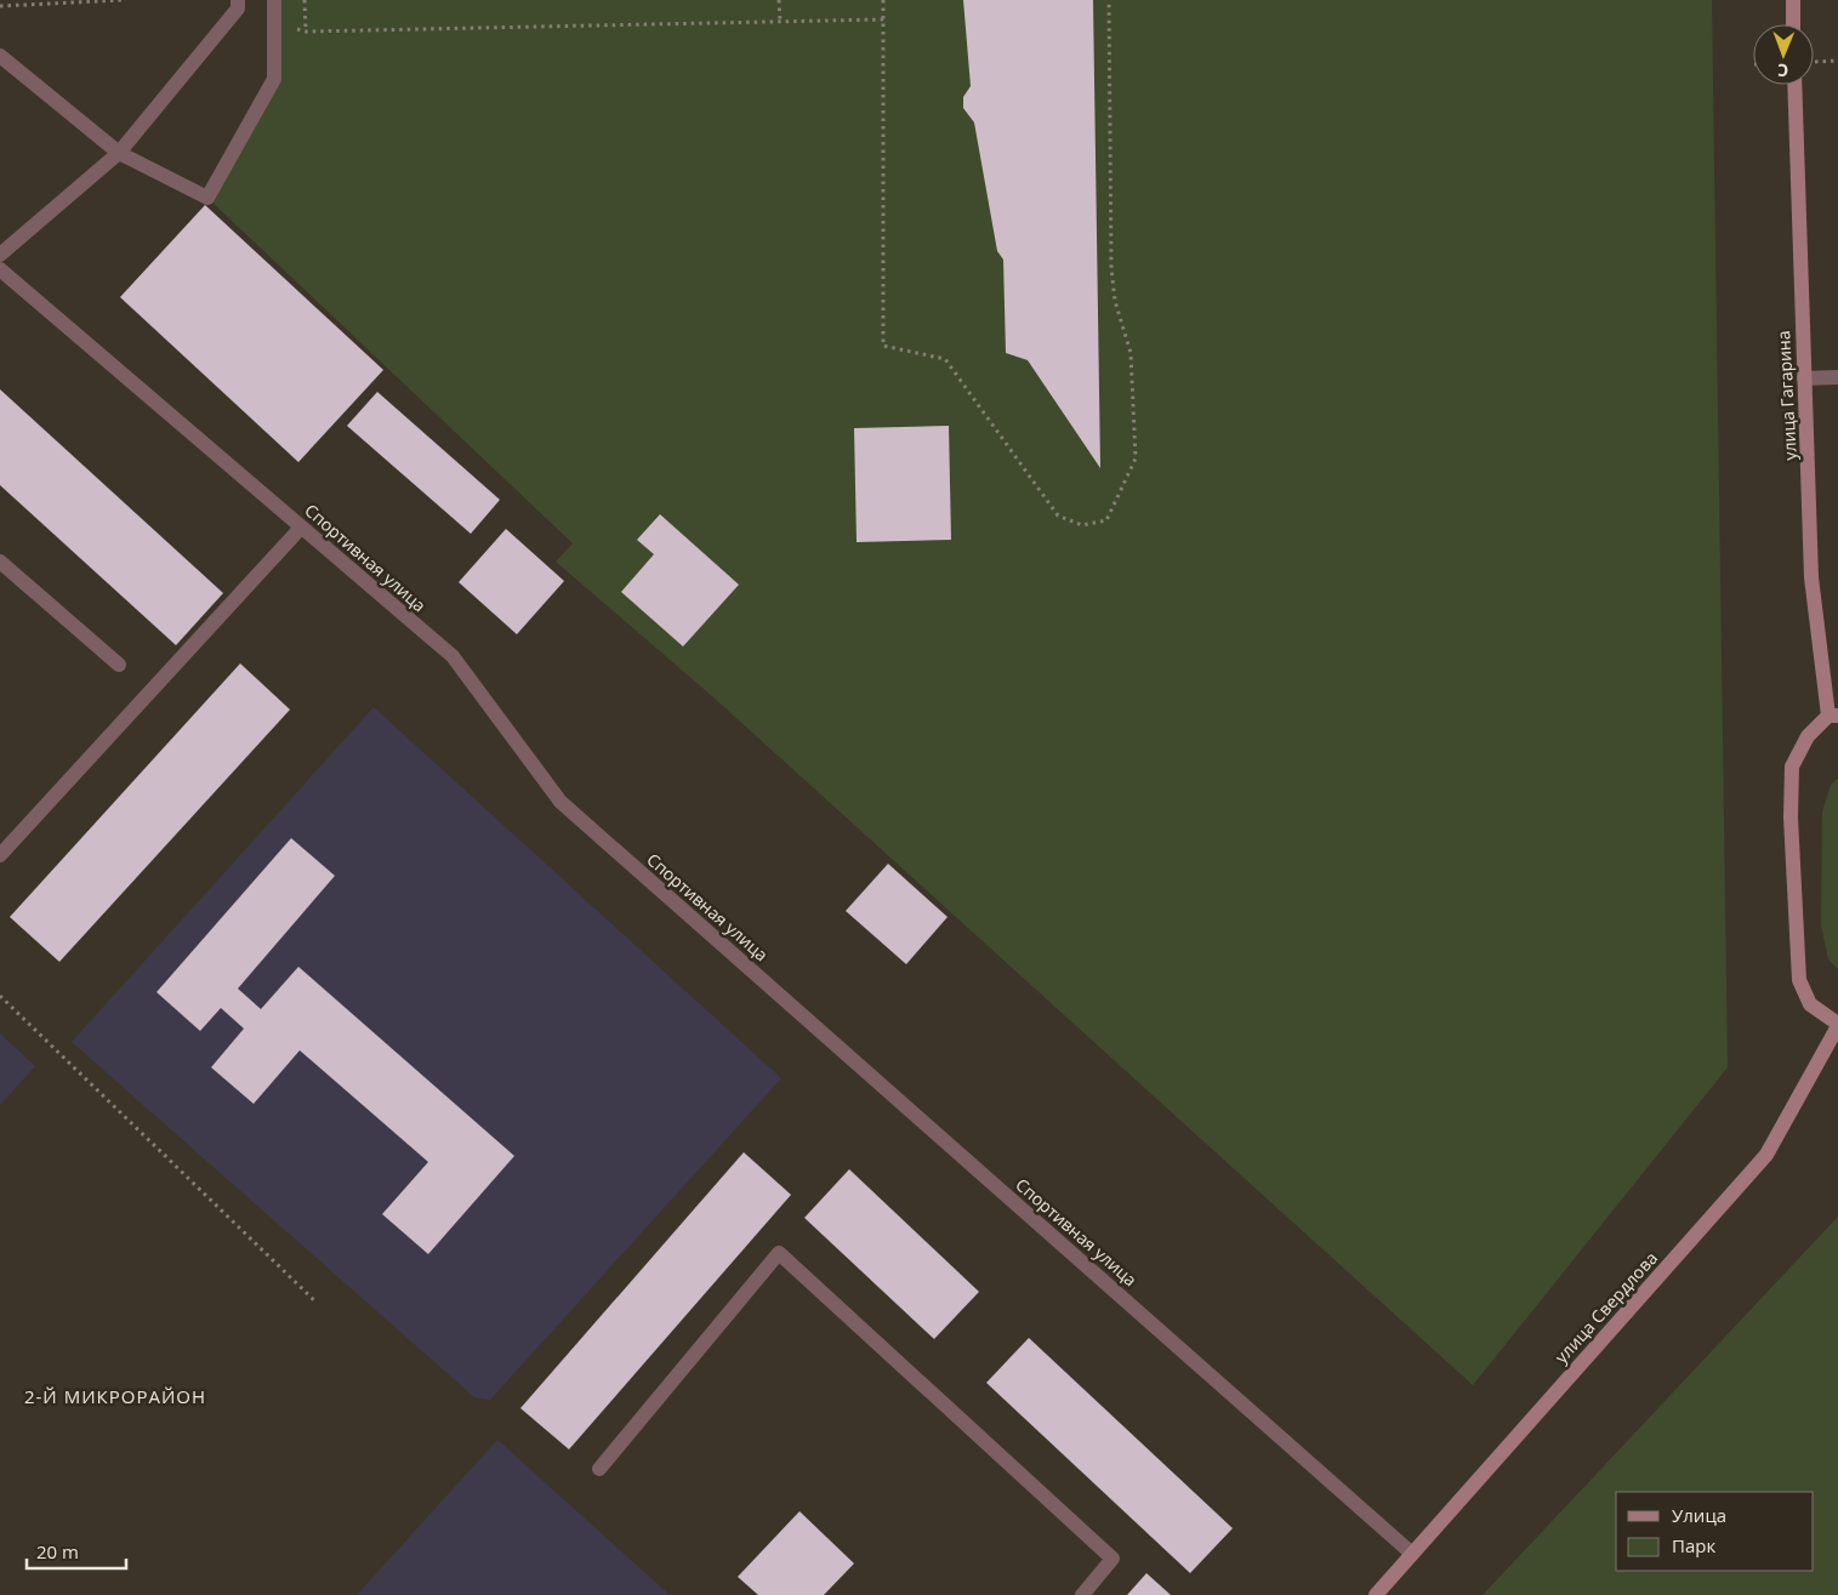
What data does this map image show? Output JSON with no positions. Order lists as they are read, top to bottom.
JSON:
{
  "streets": {
    "main road": ["улица Гагарина", "улица Свердлова"],
    "street": ["Спортивная улица"]
  },
  "crossings": [
    ["Спортивная улица", "улица Свердлова"]
  ],
  "districts": ["2-Й МИКРОРАЙОН"],
  "legend": ["Улица", "Парк"],
  "scale_bar": "20 m",
  "north": "bottom"
}
